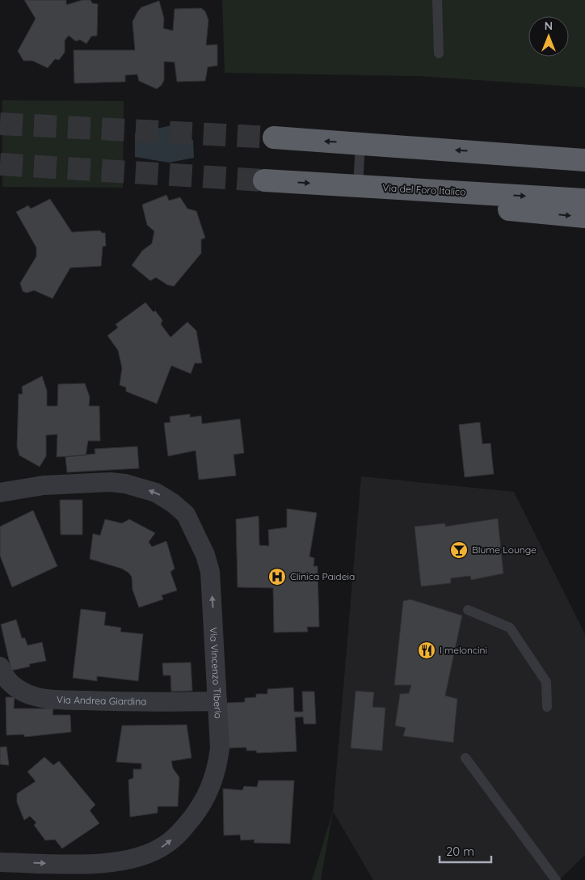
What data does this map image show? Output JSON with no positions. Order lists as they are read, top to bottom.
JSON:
{
  "streets": {
    "highway": ["Via del Foro Italico"],
    "street": ["Via Vincenzo Tiberio", "Via Andrea Giardina"]
  },
  "crossings": [
    ["Via Vincenzo Tiberio", "Via Andrea Giardina"]
  ],
  "places": {
    "bar": ["Blume Lounge"],
    "hospital": ["Clinica Paideia"],
    "restaurant": ["I meloncini"]
  },
  "scale_bar": "20 m",
  "north": "top"
}
